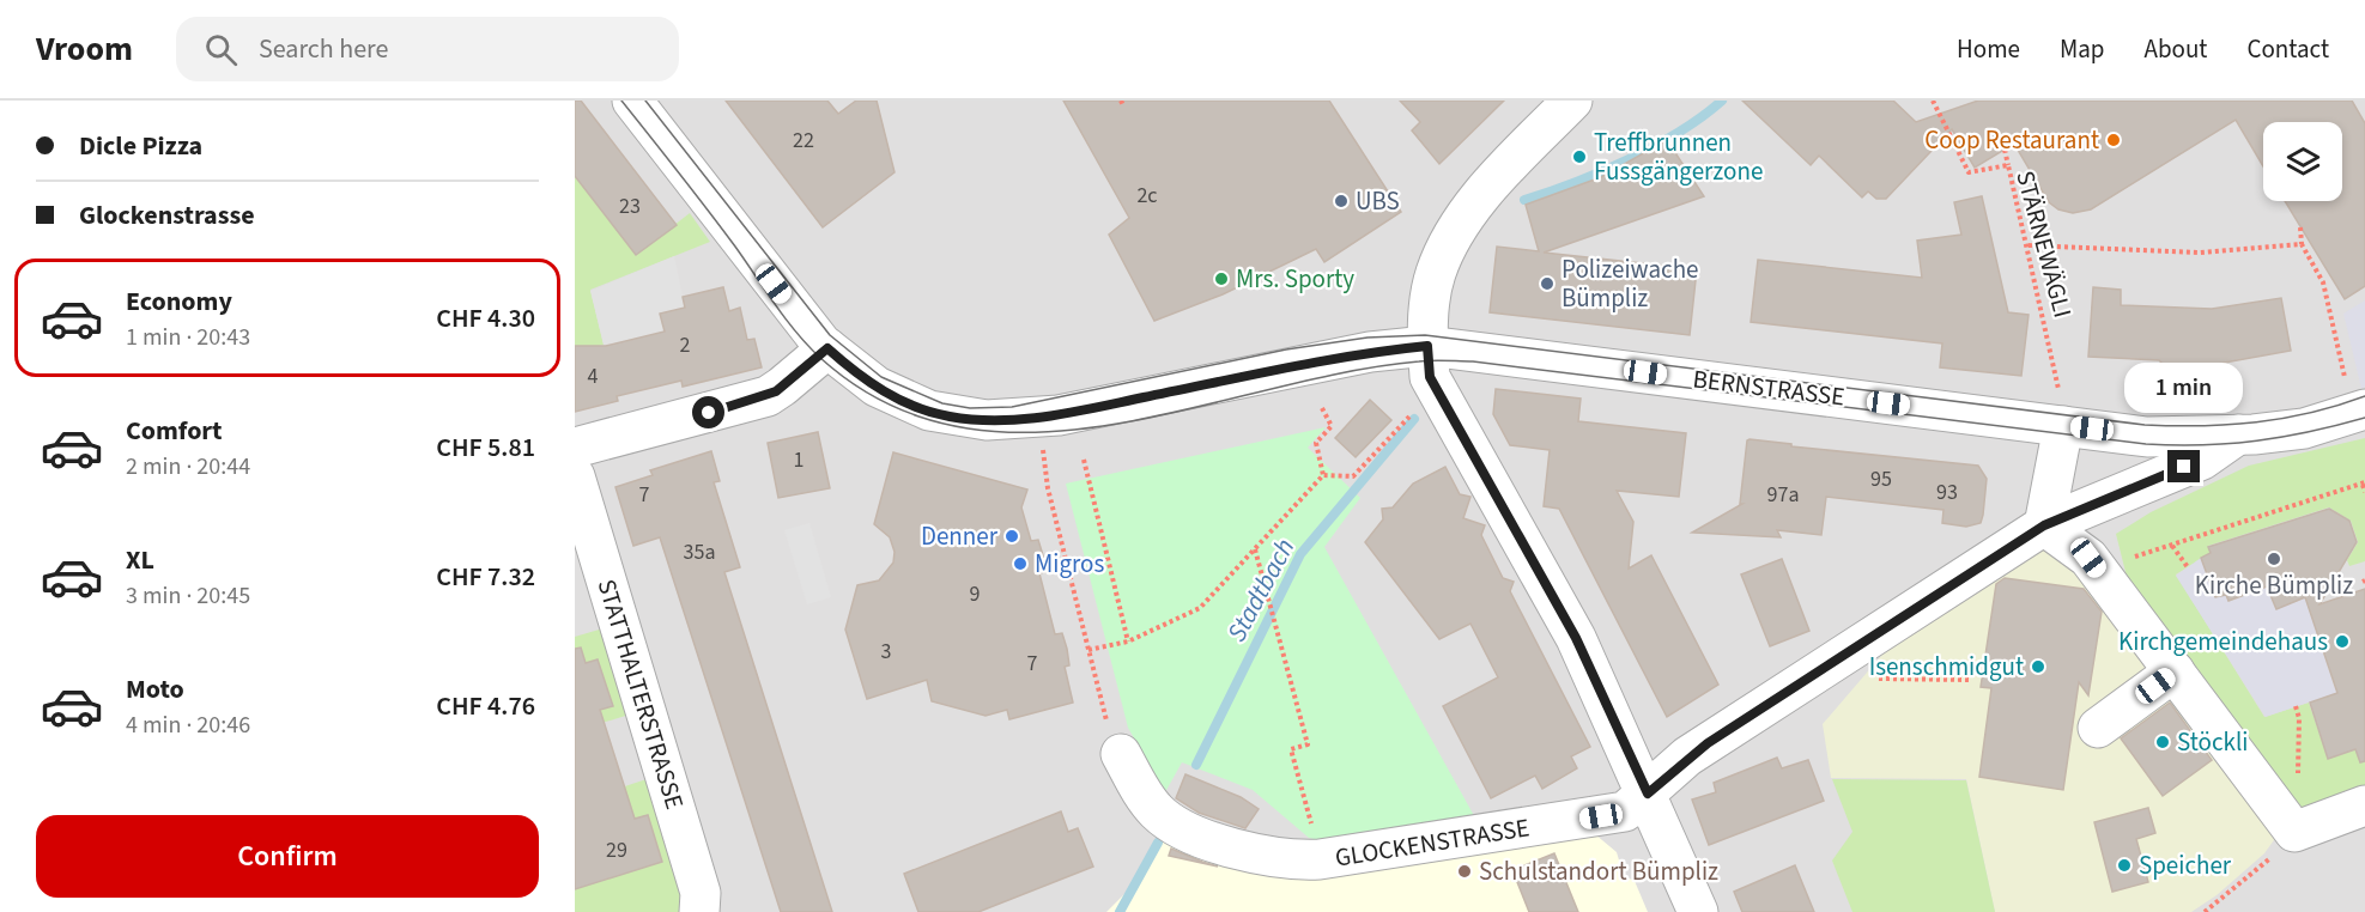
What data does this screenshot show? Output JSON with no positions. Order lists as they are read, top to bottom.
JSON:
{
  "streets": {
    "street": ["BERNSTRASSE", "STATTHALTERSTRASSE", "GLOCKENSTRASSE"],
    "path": ["STÄRNEWÄGLI"]
  },
  "crossings": [
    ["STÄRNEWÄGLI", "BERNSTRASSE"],
    ["BERNSTRASSE", "GLOCKENSTRASSE"]
  ],
  "water": ["Stadtbach"],
  "places": [
    "Coop Restaurant",
    "Treffbrunnen Fussgängerzone",
    "UBS",
    "Mrs. Sporty",
    "Polizeiwache Bümpliz",
    "Denner",
    "Kirche Bümpliz",
    "Migros",
    "Kirchgemeindehaus",
    "Isenschmidgut",
    "Stöckli",
    "Speicher",
    "Schulstandort Bümpliz"
  ],
  "house_numbers": [
    "22",
    "2c",
    "23",
    "2",
    "4",
    "1",
    "95",
    "93",
    "7",
    "97a",
    "35a",
    "9",
    "3",
    "7",
    "29"
  ],
  "page": {
    "header": "Vroom",
    "search": "Search here",
    "nav": [
      "Home",
      "Map",
      "About",
      "Contact"
    ],
    "banner": ["Dicle Pizza", "Glockenstrasse"],
    "list": [
      {
        "name": "Economy",
        "note": "1 min · 20:43",
        "value": "CHF 4.30"
      },
      {
        "name": "Comfort",
        "note": "2 min · 20:44",
        "value": "CHF 5.81"
      },
      {
        "name": "XL",
        "note": "3 min · 20:45",
        "value": "CHF 7.32"
      },
      {
        "name": "Moto",
        "note": "4 min · 20:46",
        "value": "CHF 4.76"
      }
    ],
    "bubble": "1 min",
    "buttons": "Confirm"
  }
}
